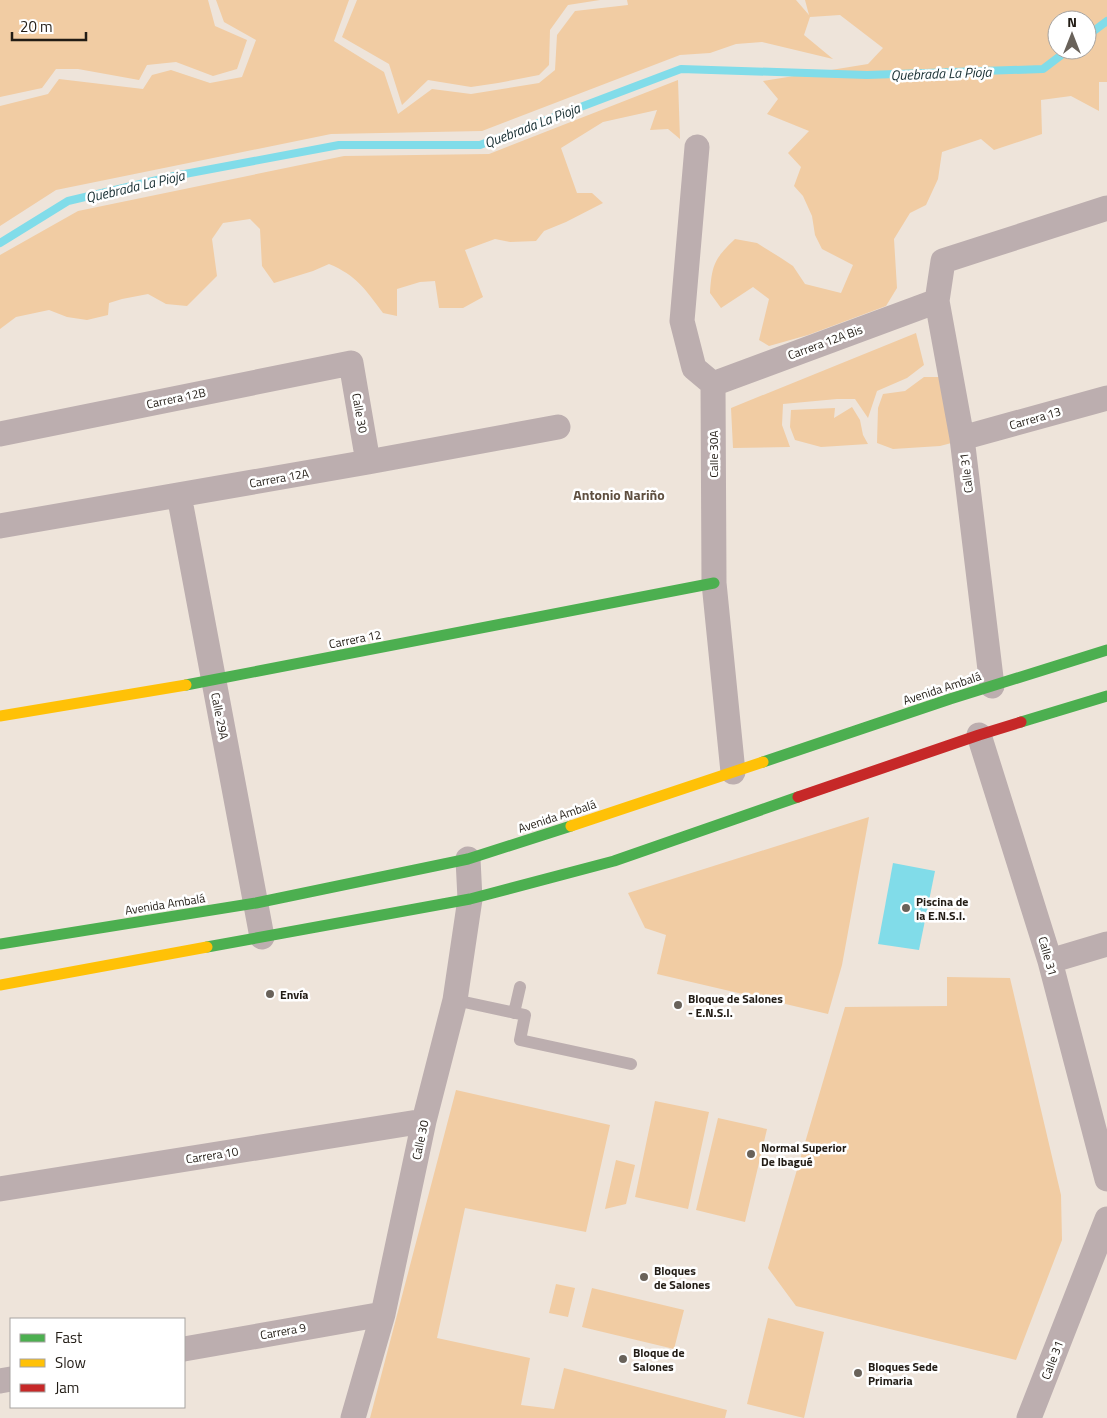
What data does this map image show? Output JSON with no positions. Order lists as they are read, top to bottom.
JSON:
{
  "streets": {
    "main road": ["Carrera 12", "Avenida Ambalá"],
    "street": [
      "Carrera 12A Bis",
      "Carrera 12B",
      "Calle 30",
      "Carrera 13",
      "Calle 30A",
      "Calle 31",
      "Carrera 12A",
      "Calle 29A",
      "Carrera 10",
      "Carrera 9"
    ]
  },
  "crossings": [
    ["Carrera 12A Bis", "Calle 30A"],
    ["Carrera 12A Bis", "Calle 31"],
    ["Carrera 12B", "Calle 30"],
    ["Calle 30", "Carrera 12A"],
    ["Calle 30", "Avenida Ambalá"],
    ["Calle 30", "Carrera 10"],
    ["Calle 30", "Carrera 9"],
    ["Carrera 13", "Calle 31"],
    ["Calle 30A", "Carrera 12"],
    ["Calle 30A", "Avenida Ambalá"],
    ["Calle 31", "Avenida Ambalá"],
    ["Carrera 12A", "Calle 29A"],
    ["Carrera 12", "Calle 29A"],
    ["Avenida Ambalá", "Calle 29A"]
  ],
  "districts": ["Antonio Nariño"],
  "water": ["Quebrada La Pioja"],
  "places": [
    "Piscina de la E.N.S.I.",
    "Envía",
    "Bloque de Salones - E.N.S.I.",
    "Normal Superior De Ibagué",
    "Bloques de Salones",
    "Bloque de Salones",
    "Bloques Sede Primaria"
  ],
  "legend": ["Fast", "Slow", "Jam"],
  "scale_bar": "20 m",
  "north": "top"
}
